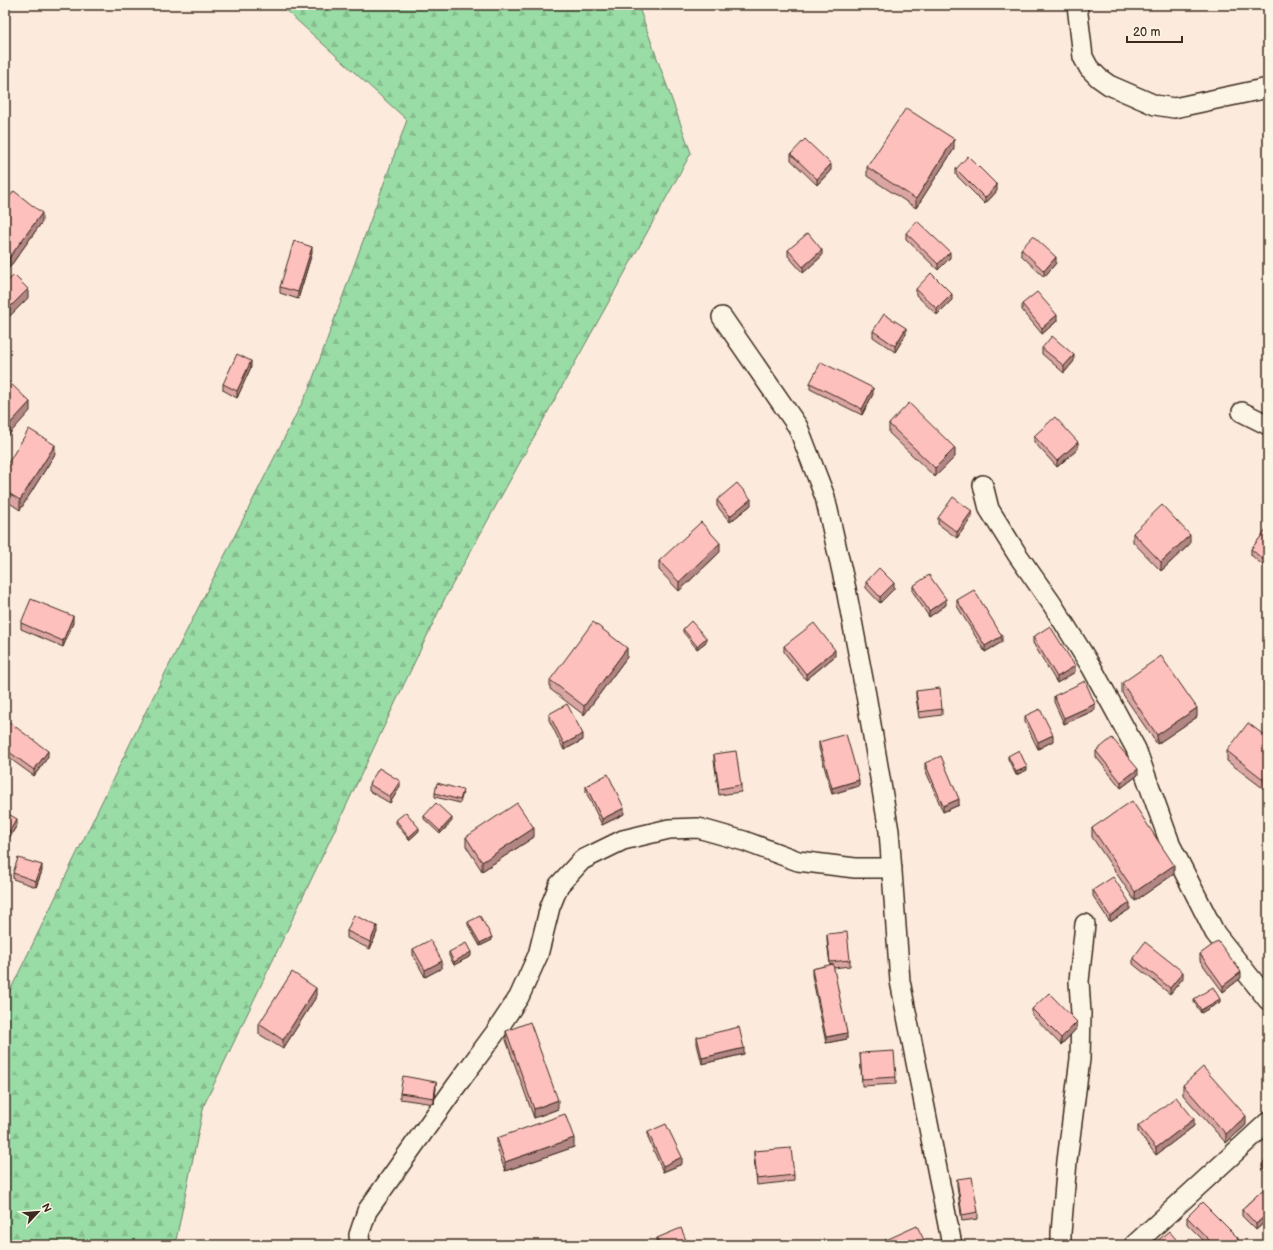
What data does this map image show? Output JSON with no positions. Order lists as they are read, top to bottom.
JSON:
{
  "scale_bar": "20 m",
  "north": "top right"
}
